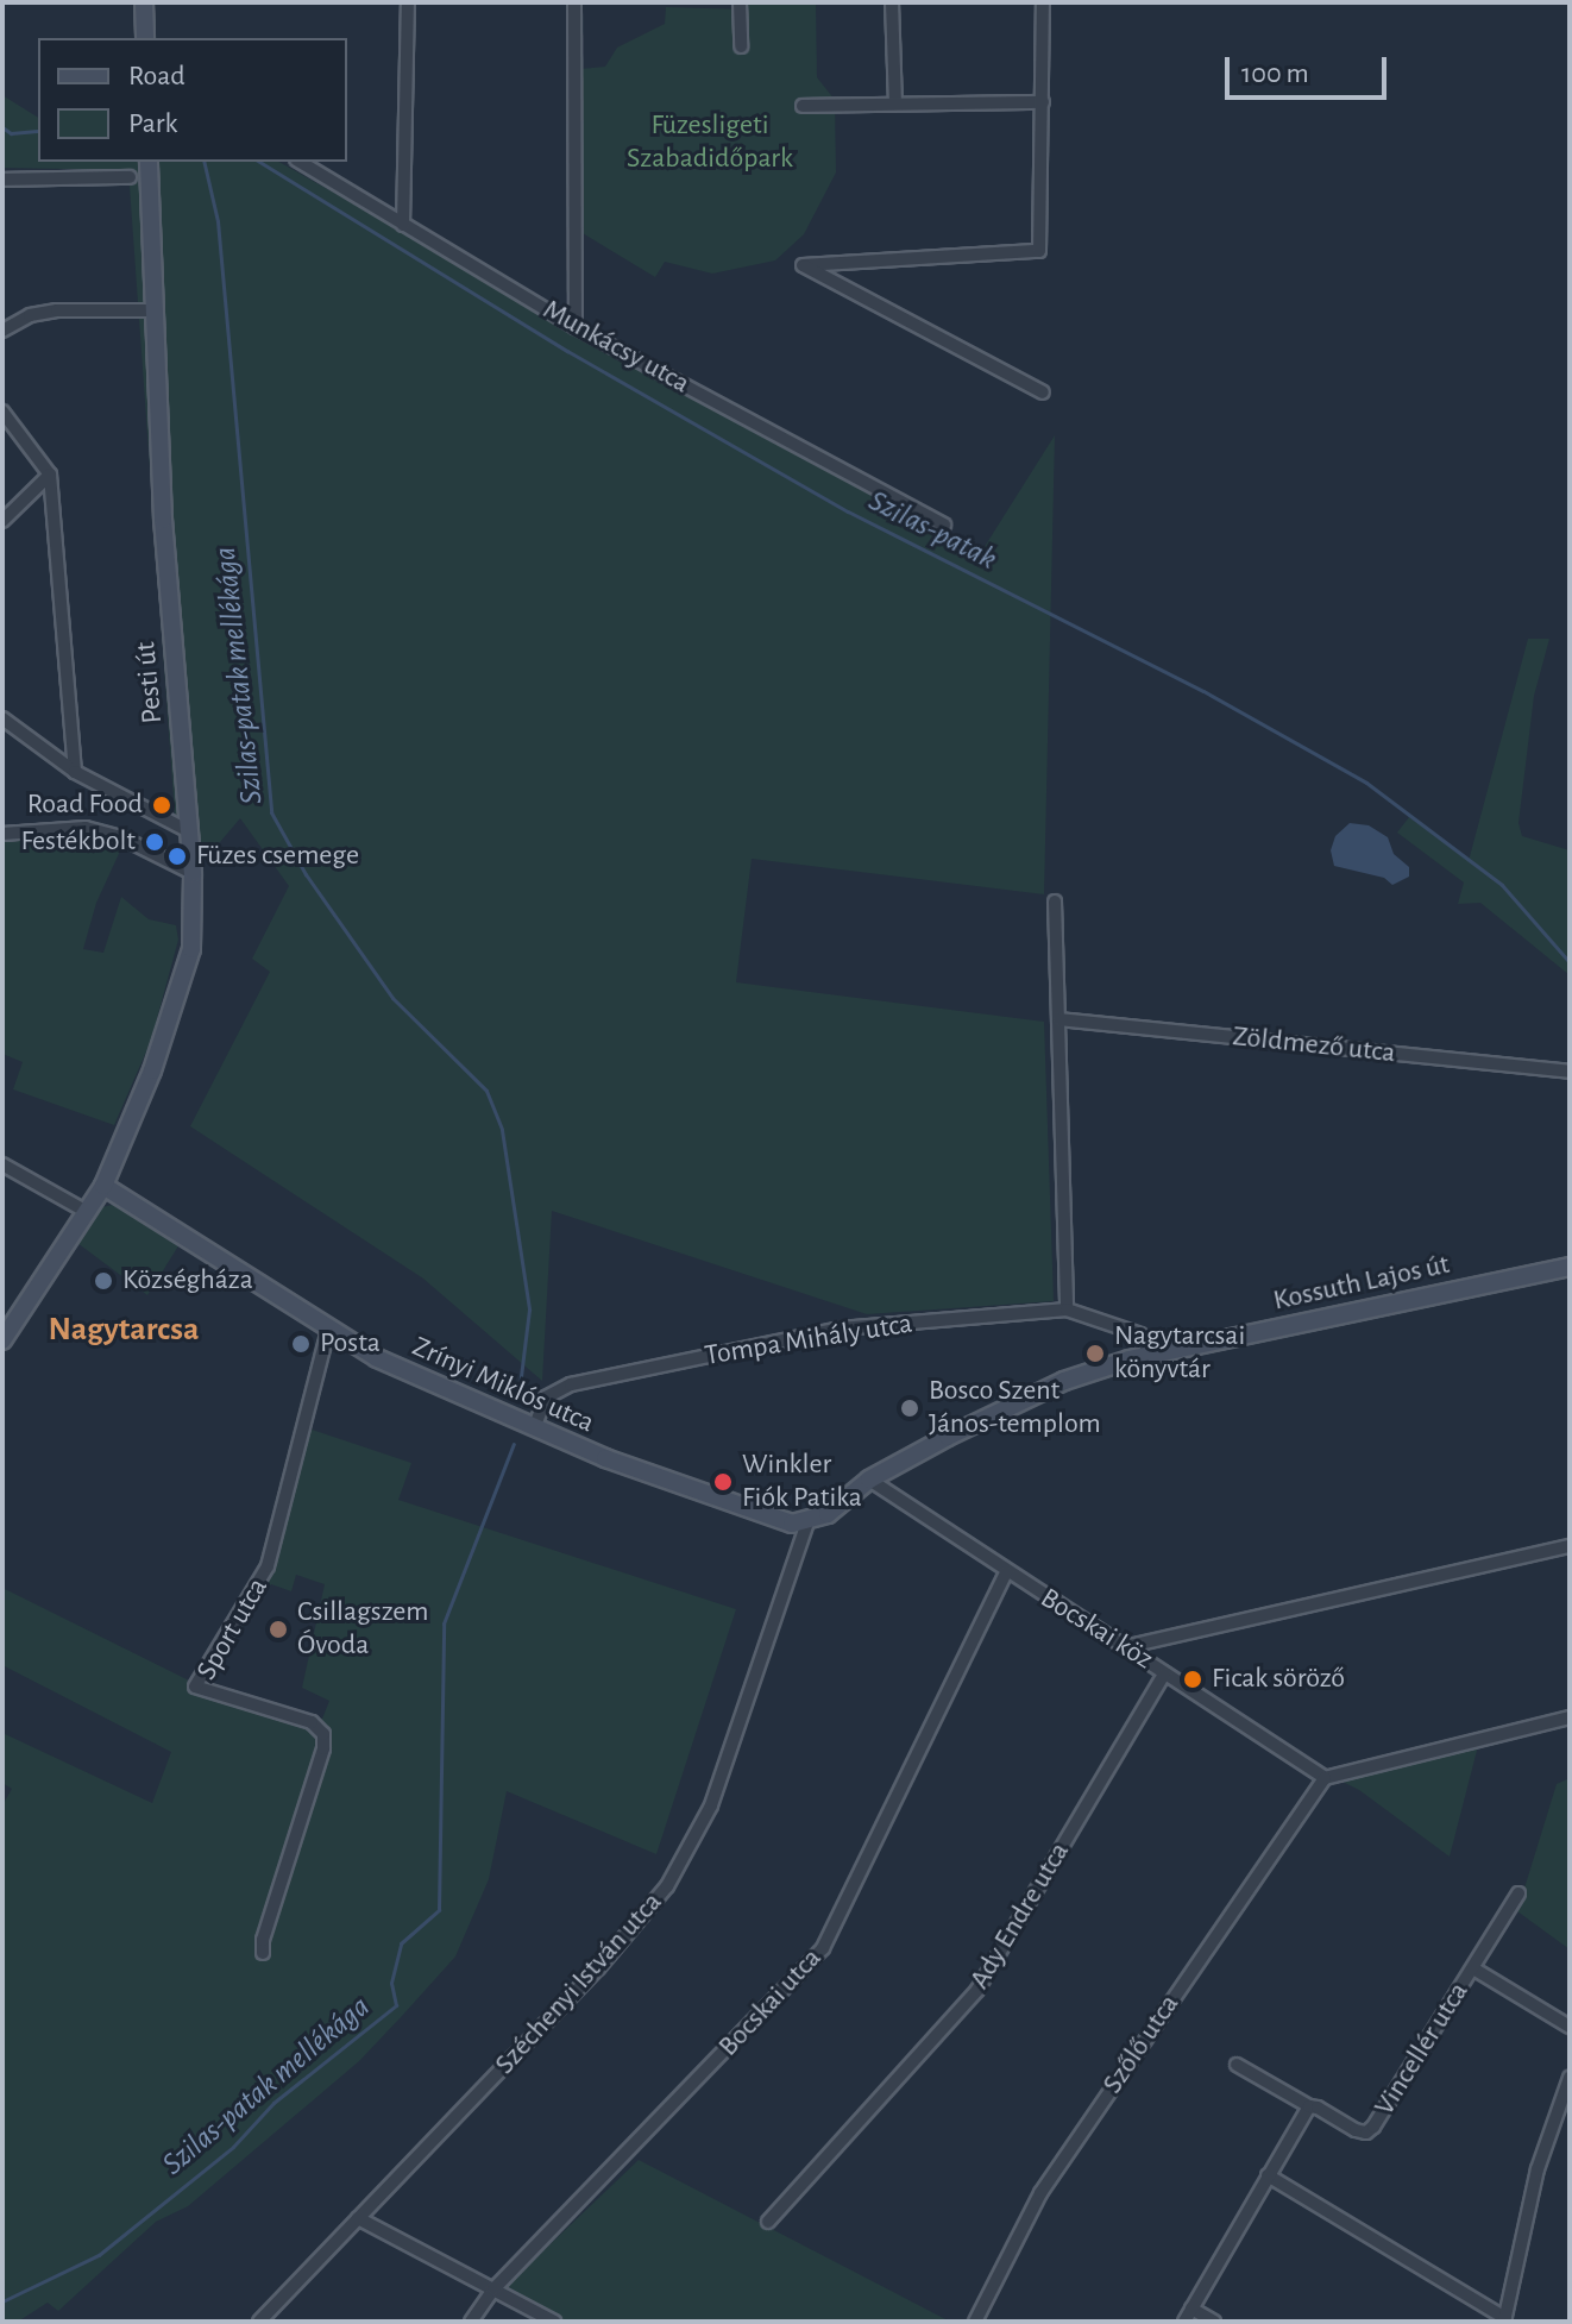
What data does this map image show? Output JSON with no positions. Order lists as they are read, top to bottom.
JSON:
{
  "streets": {
    "main road": ["Pesti út", "Kossuth Lajos út", "Zrínyi Miklós utca"],
    "street": [
      "Munkácsy utca",
      "Zöldmező utca",
      "Tompa Mihály utca",
      "Sport utca",
      "Bocskai köz",
      "Ady Endre utca",
      "Széchenyi István utca",
      "Bocskai utca",
      "Szőlő utca",
      "Vincellér utca"
    ]
  },
  "crossings": [
    ["Pesti út", "Zrínyi Miklós utca"],
    ["Kossuth Lajos út", "Tompa Mihály utca"],
    ["Kossuth Lajos út", "Zrínyi Miklós utca"],
    ["Kossuth Lajos út", "Bocskai köz"],
    ["Kossuth Lajos út", "Széchenyi István utca"],
    ["Tompa Mihály utca", "Zrínyi Miklós utca"],
    ["Zrínyi Miklós utca", "Sport utca"],
    ["Zrínyi Miklós utca", "Széchenyi István utca"],
    ["Bocskai köz", "Ady Endre utca"],
    ["Bocskai köz", "Bocskai utca"],
    ["Bocskai köz", "Szőlő utca"]
  ],
  "districts": ["Nagytarcsa"],
  "water": ["Szilas-patak", "Szilas-patak mellékága"],
  "parks": ["Füzesligeti Szabadidőpark"],
  "places": [
    "Road Food",
    "Festékbolt",
    "Füzes csemege",
    "Községháza",
    "Posta",
    "Nagytarcsai könyvtár",
    "Bosco Szent János-templom",
    "Winkler Fiók Patika",
    "Csillagszem Óvoda",
    "Ficak söröző"
  ],
  "legend": ["Road", "Park"],
  "scale_bar": "100 m"
}
